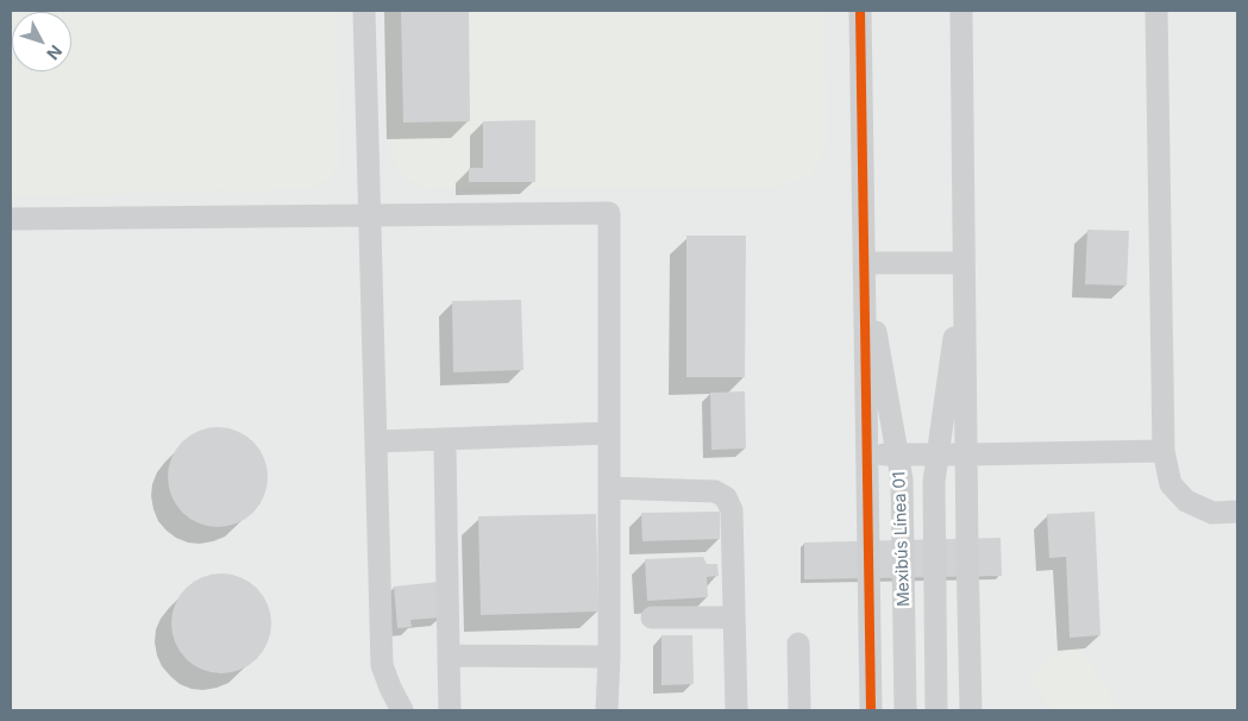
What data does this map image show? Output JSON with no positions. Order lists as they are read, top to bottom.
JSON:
{
  "streets": {
    "street": ["Mexibús Línea 01"]
  },
  "north": "bottom right"
}
